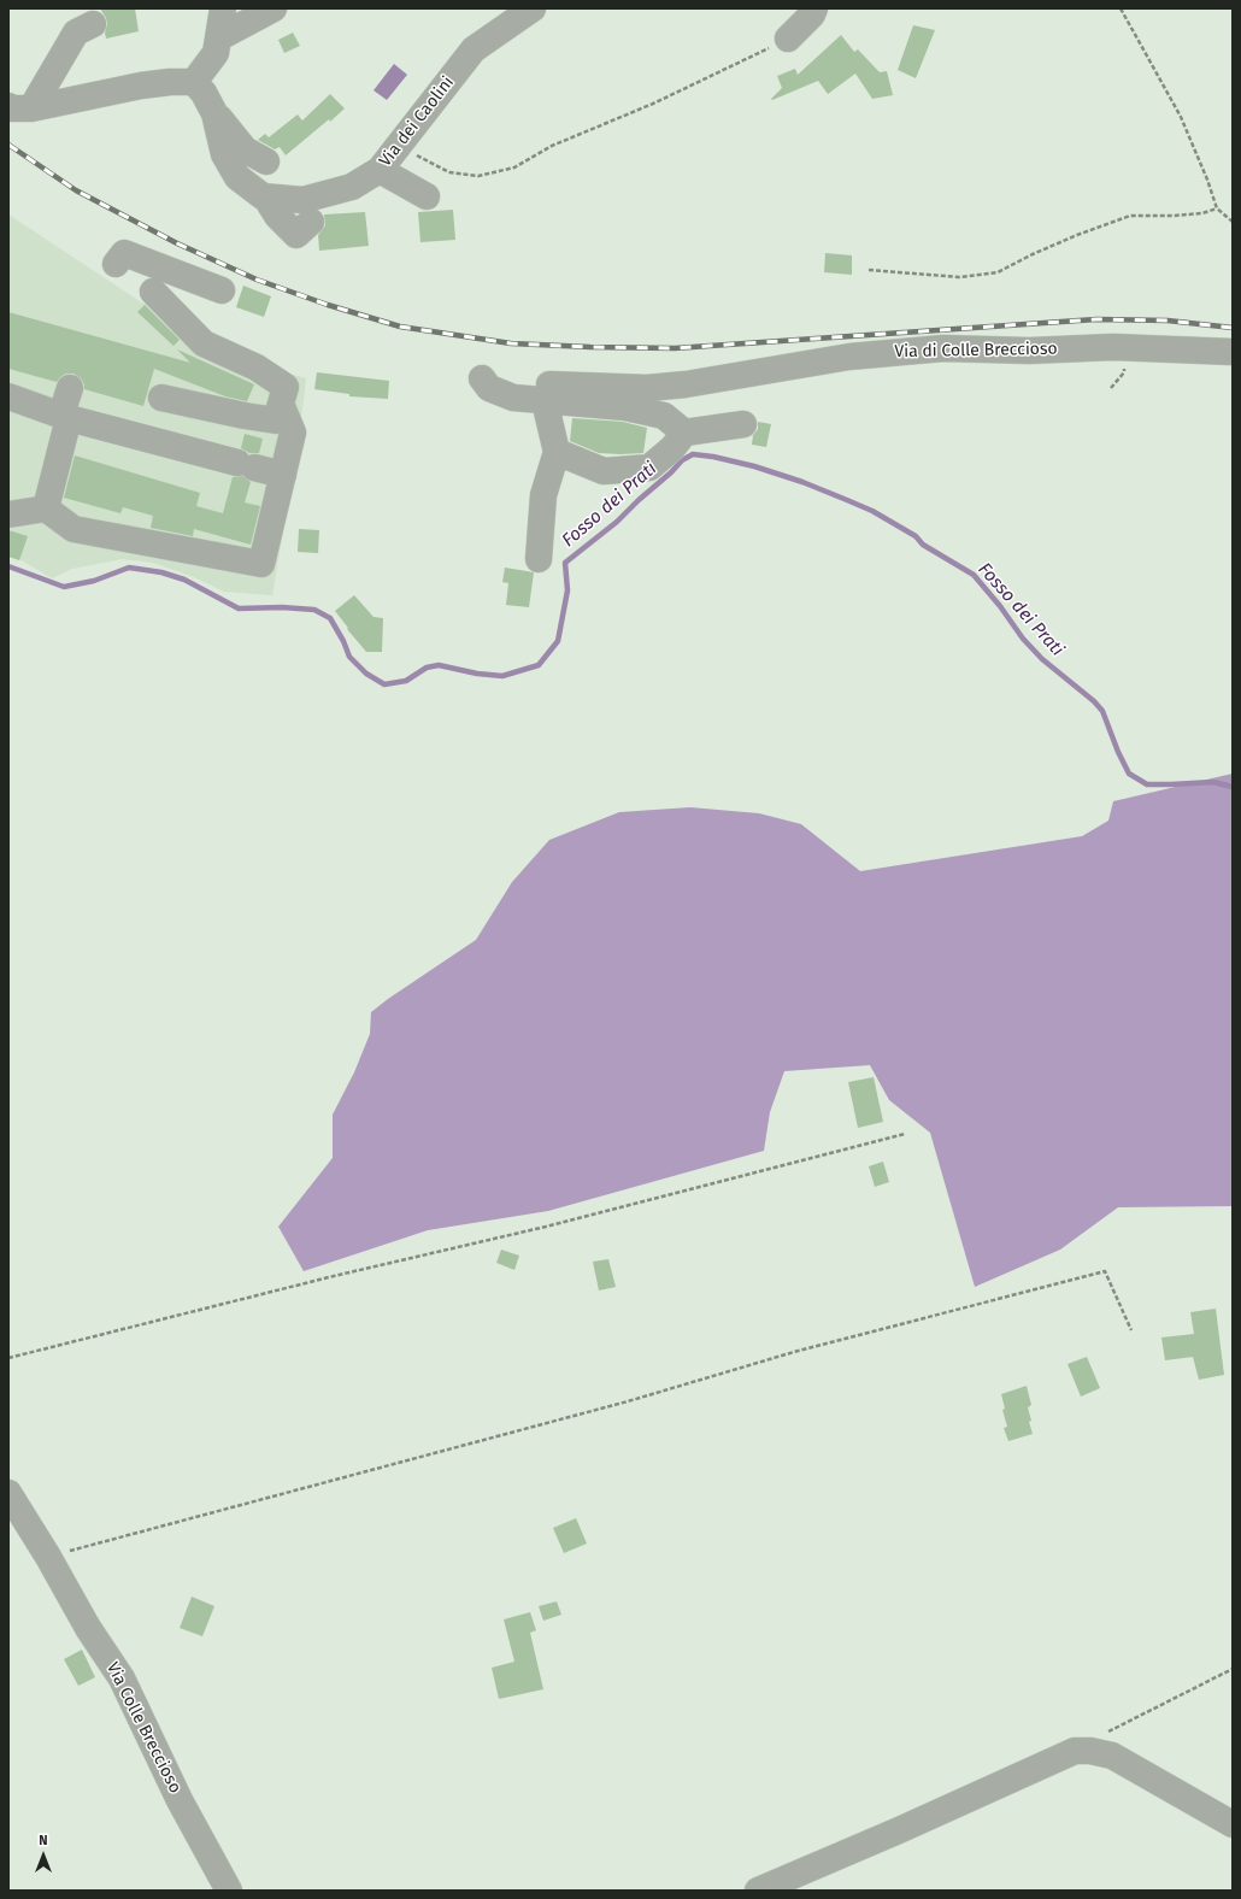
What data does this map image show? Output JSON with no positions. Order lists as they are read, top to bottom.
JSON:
{
  "streets": {
    "street": ["Via dei Caolini", "Via di Colle Breccioso", "Via Colle Breccioso"]
  },
  "water": ["Fosso dei Prati"],
  "north": "top"
}
